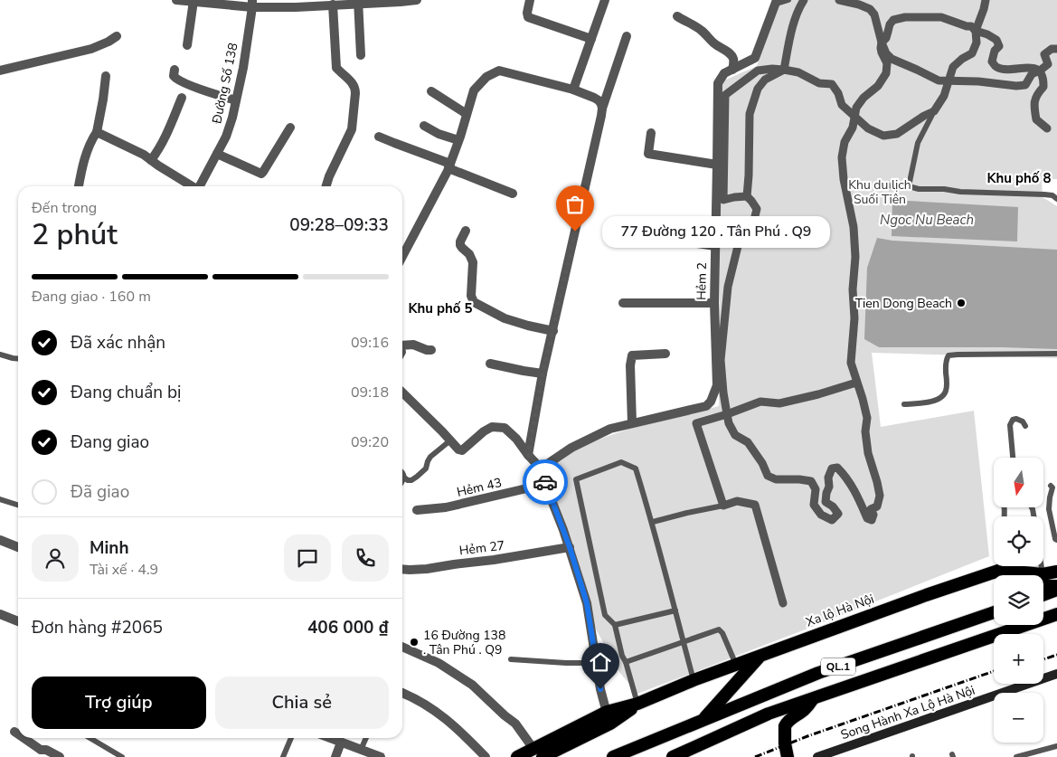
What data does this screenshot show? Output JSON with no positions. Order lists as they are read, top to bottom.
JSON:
{
  "streets": {
    "highway": ["Xa lộ Hà Nội", "QL.1"],
    "main road": ["Song Hành Xa Lộ Hà Nội"],
    "street": [
      "Đường Số 138",
      "Hẻm 2",
      "Hẻm 43",
      "Hẻm 27"
    ]
  },
  "districts": ["Khu phố 8", "Khu phố 5"],
  "water": ["Ngoc Nu Beach"],
  "parks": ["Khu du lịch Suối Tiên"],
  "places": ["77 Đường 120 . Tân Phú . Q9", "Tien Dong Beach", "16 Đường 138 . Tân Phú . Q9"],
  "north": "bottom",
  "page": {
    "heading": ["2 phút", "Đến trong", "09:28–09:33"],
    "panel": [
      "Minh",
      "Tài xế · 4.9",
      "Đơn hàng #2065",
      "406 000 ₫"
    ],
    "bubble": "77 Đường 120 . Tân Phú . Q9",
    "bar": "Đang giao · 160 m",
    "list": [
      ["Đã xác nhận", "09:16"],
      ["Đang chuẩn bị", "09:18"],
      ["Đang giao", "09:20"],
      "Đã giao"
    ],
    "map_buttons": ["+", "−"],
    "buttons": ["Trợ giúp", "Chia sẻ"]
  }
}
